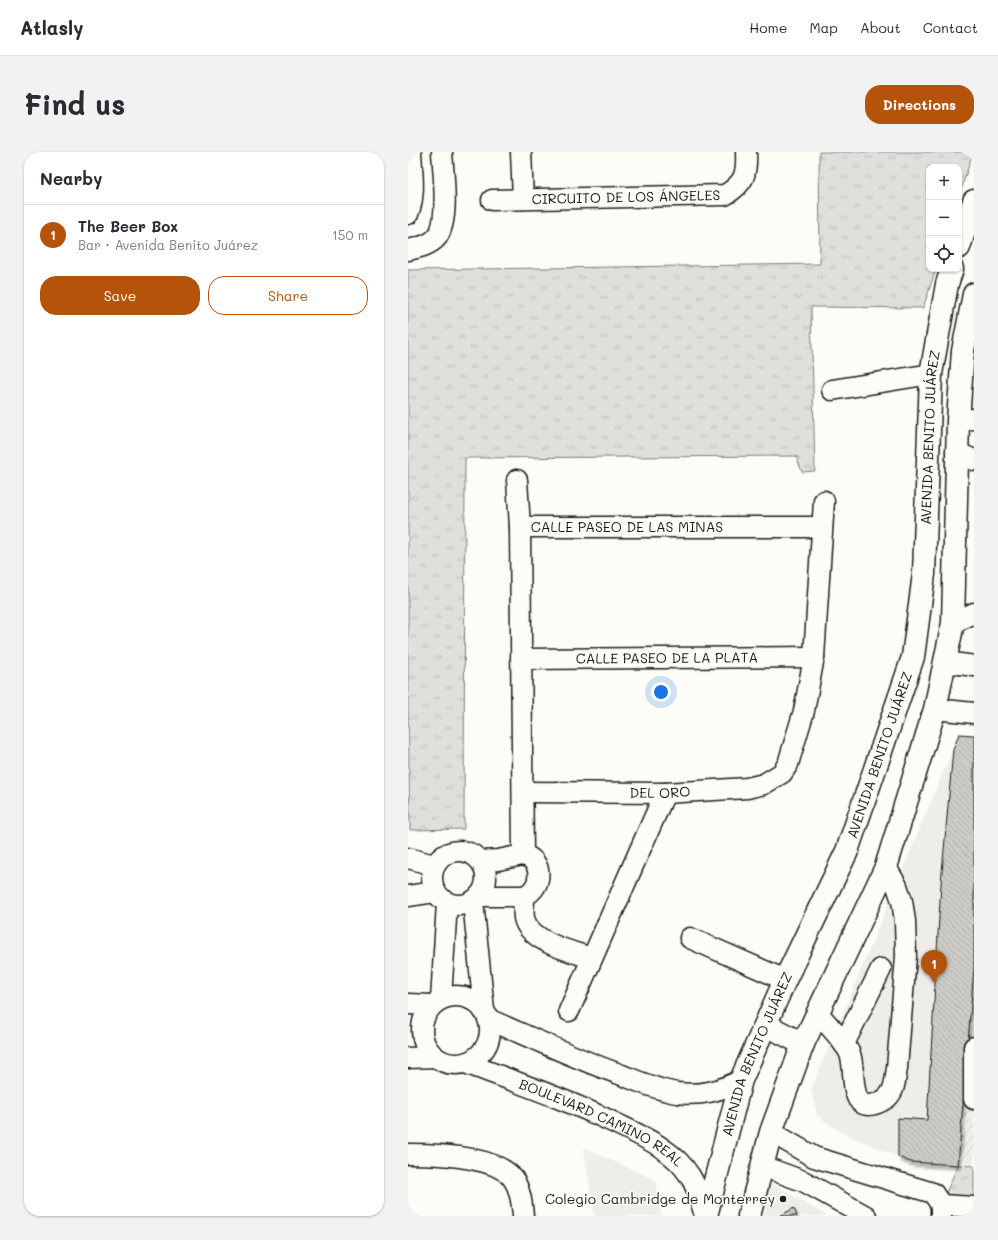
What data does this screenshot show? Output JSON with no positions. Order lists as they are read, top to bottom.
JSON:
{
  "streets": {
    "main road": ["AVENIDA BENITO JUÁREZ"],
    "street": [
      "CIRCUITO DE LOS ÁNGELES",
      "CALLE PASEO DE LAS MINAS",
      "CALLE PASEO DE LA PLATA",
      "DEL ORO",
      "BOULEVARD CAMINO REAL"
    ]
  },
  "crossings": [
    ["AVENIDA BENITO JUÁREZ", "BOULEVARD CAMINO REAL"],
    ["CALLE PASEO DE LAS MINAS", "CALLE PASEO DE LA PLATA"],
    ["CALLE PASEO DE LAS MINAS", "DEL ORO"],
    ["CALLE PASEO DE LA PLATA", "DEL ORO"]
  ],
  "places": ["Colegio Cambridge de Monterrey"],
  "page": {
    "header": "Atlasly",
    "nav": [
      "Home",
      "Map",
      "About",
      "Contact"
    ],
    "buttons": [
      "Directions",
      ["Save", "Share"]
    ],
    "title": "Find us",
    "heading": "Nearby",
    "map_buttons": ["+", "−"],
    "list": [
      {
        "mark": "1",
        "name": "The Beer Box",
        "note": "Bar · Avenida Benito Juárez",
        "value": "150 m"
      }
    ],
    "pins": "1"
  }
}
